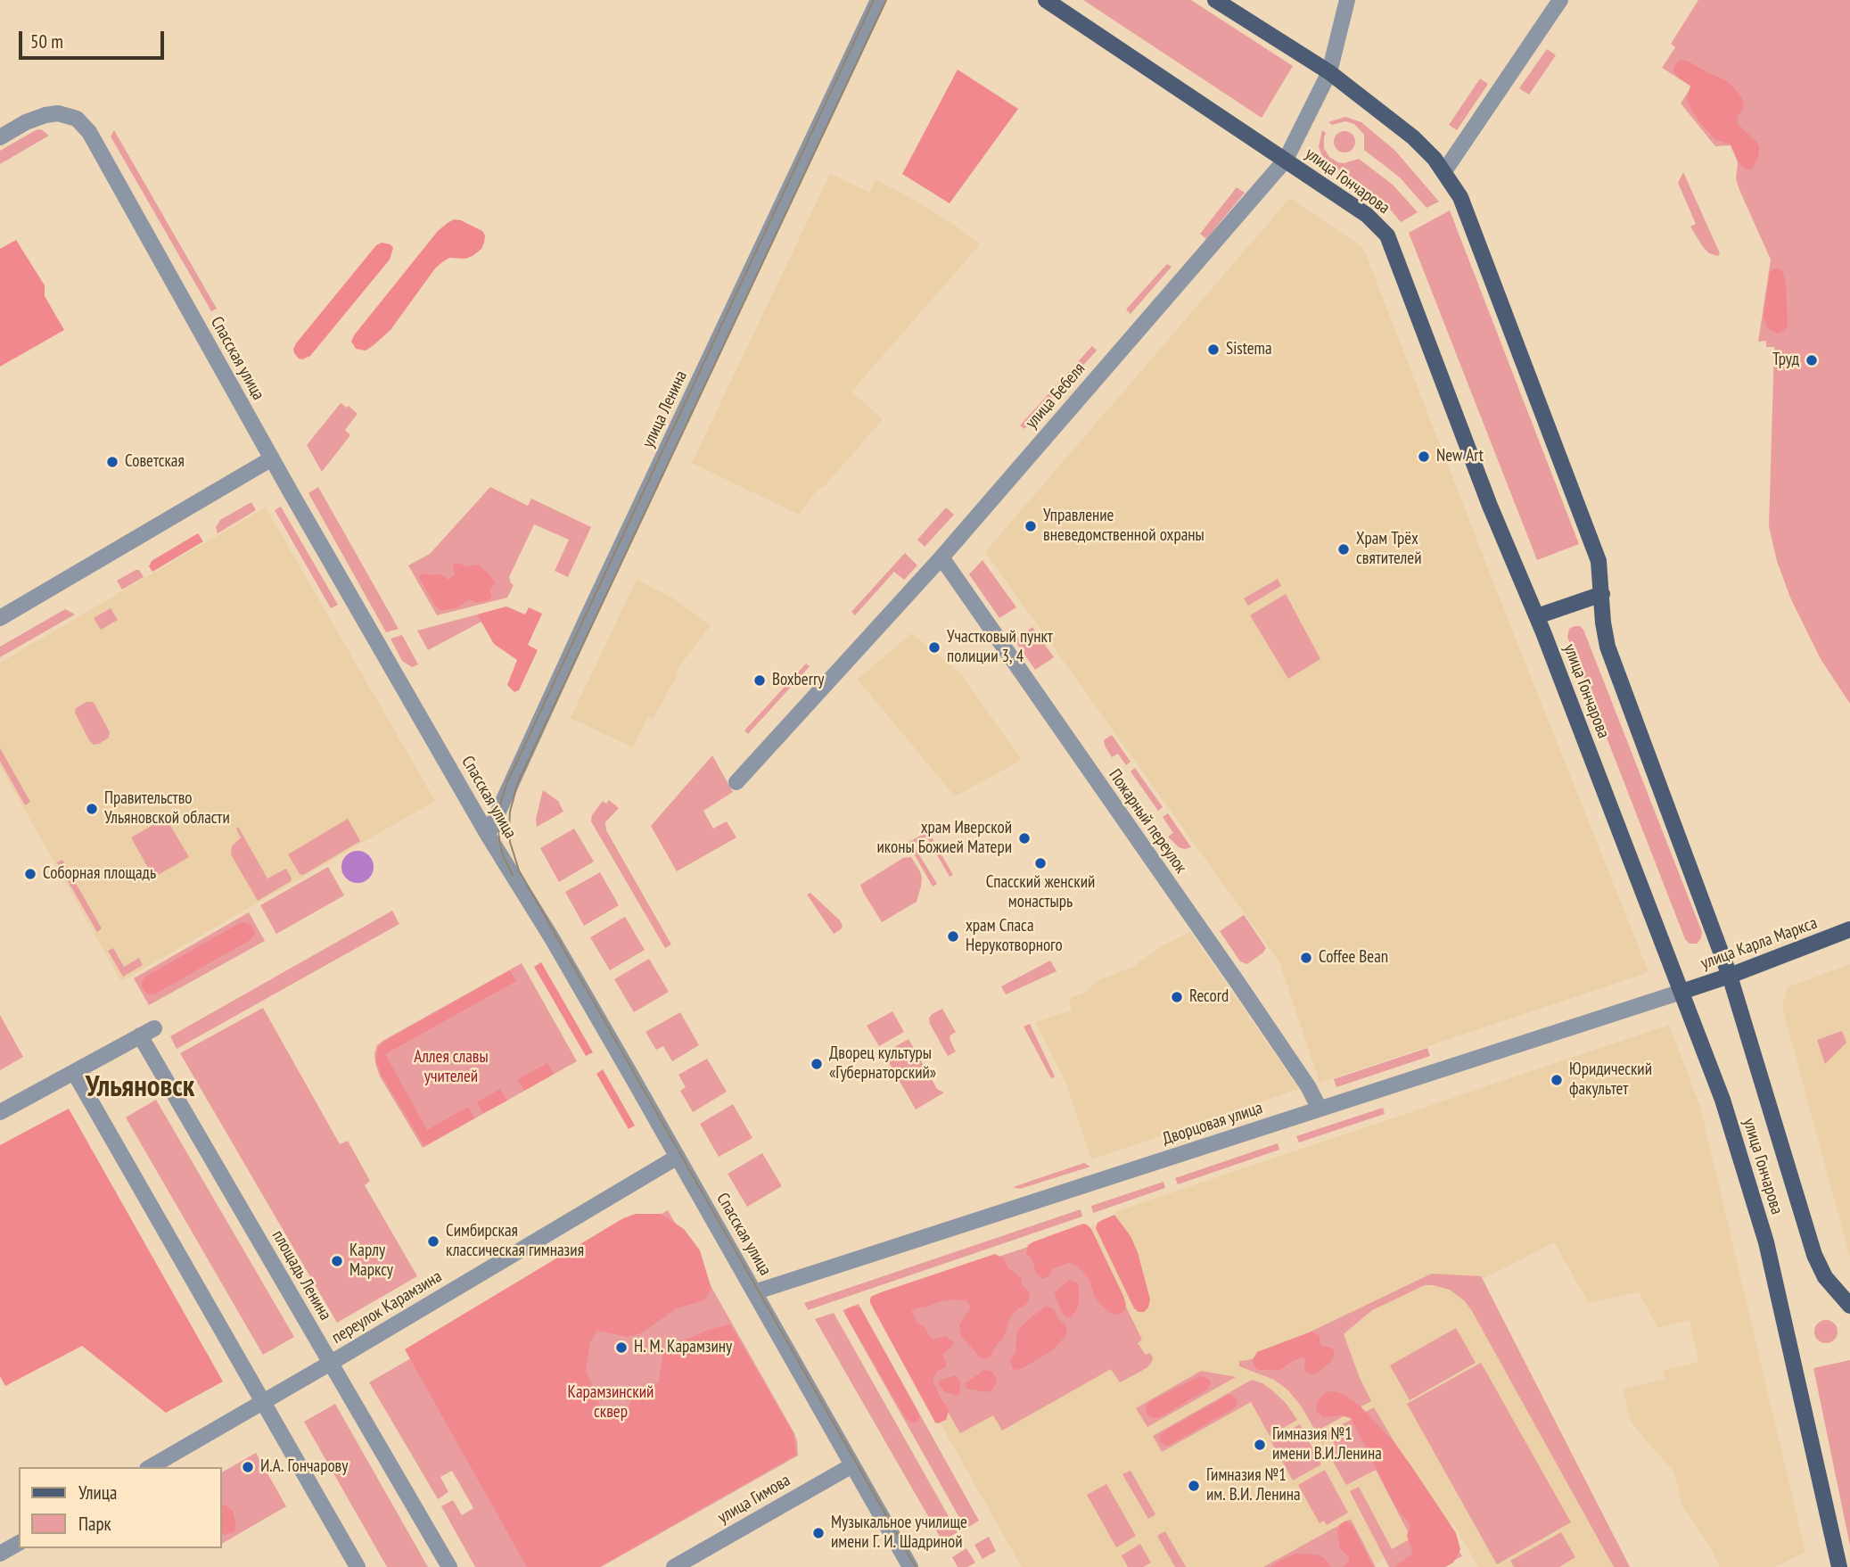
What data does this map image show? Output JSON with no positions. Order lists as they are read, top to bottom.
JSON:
{
  "streets": {
    "main road": ["улица Гончарова", "улица Карла Маркса"],
    "street": [
      "Спасская улица",
      "улица Бебеля",
      "улица Ленина",
      "Пожарный переулок",
      "Дворцовая улица",
      "площадь Ленина",
      "переулок Карамзина",
      "улица Гимова"
    ]
  },
  "crossings": [
    ["улица Гончарова", "улица Бебеля"],
    ["улица Гончарова", "улица Карла Маркса"],
    ["улица Гончарова", "Дворцовая улица"],
    ["Спасская улица", "улица Ленина"],
    ["Спасская улица", "Дворцовая улица"],
    ["Спасская улица", "переулок Карамзина"],
    ["Спасская улица", "улица Гимова"],
    ["улица Бебеля", "Пожарный переулок"],
    ["Пожарный переулок", "Дворцовая улица"],
    ["улица Карла Маркса", "Дворцовая улица"],
    ["площадь Ленина", "переулок Карамзина"]
  ],
  "districts": ["Ульяновск"],
  "parks": ["Аллея славы учителей", "Карамзинский сквер"],
  "places": [
    "Sistema",
    "Труд",
    "New Art",
    "Советская",
    "Управление вневедомственной охраны",
    "Храм Трёх святителей",
    "Участковый пункт полиции 3, 4",
    "Boxberry",
    "Правительство Ульяновской области",
    "храм Иверской иконы Божией Матери",
    "Спасский женский монастырь",
    "Соборная площадь",
    "xрам Спаса Нерукотворного",
    "Coffee Bean",
    "Record",
    "Дворец культуры «Губернаторский»",
    "Юридический факультет",
    "Симбирская классическая гимназия",
    "Карлу Марксу",
    "Н. М. Карамзину",
    "Гимназия №1 имени В.И.Ленина",
    "И.А. Гончарову",
    "Гимназия №1 им. В.И. Ленина",
    "Музыкальное училище имени Г. И. Шадриной"
  ],
  "legend": ["Улица", "Парк"],
  "scale_bar": "50 m"
}
